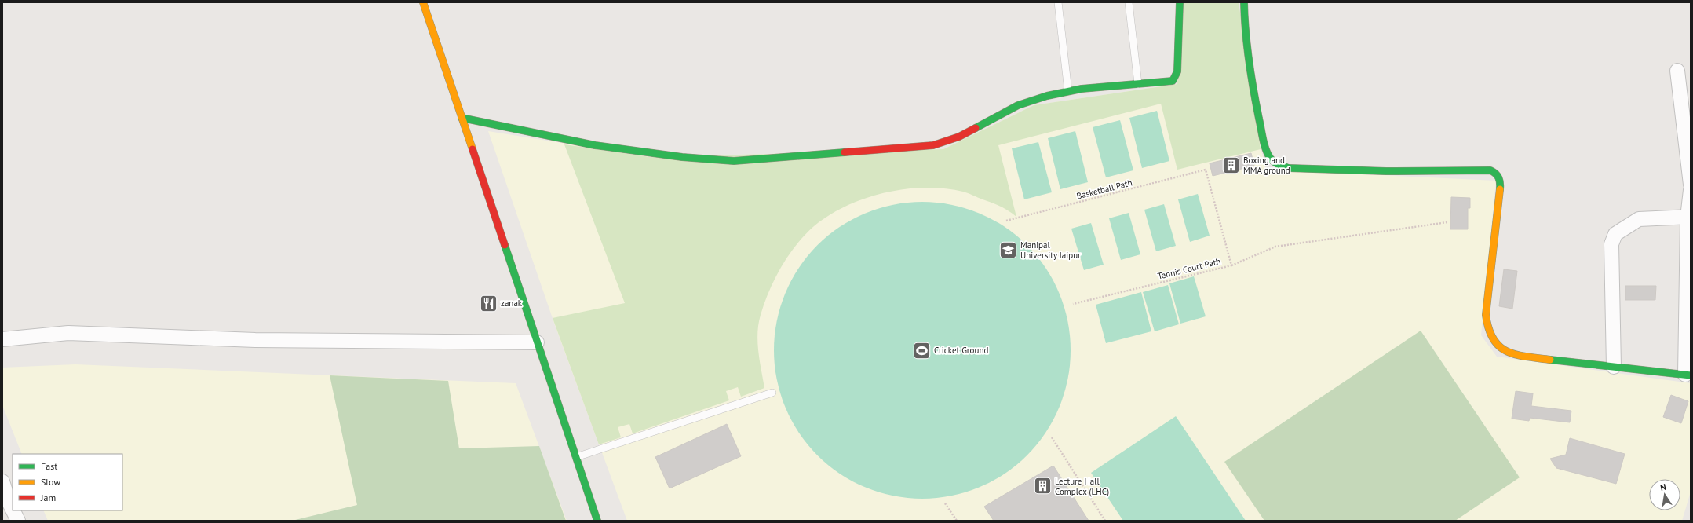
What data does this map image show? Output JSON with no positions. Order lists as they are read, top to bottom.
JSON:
{
  "streets": {
    "path": ["Basketball Path", "Tennis Court Path"]
  },
  "crossings": [
    ["Basketball Path", "Tennis Court Path"]
  ],
  "places": {
    "building": ["Boxing and MMA ground", "Lecture Hall Complex (LHC)"],
    "school or university": ["Manipal University Jaipur"],
    "restaurant": ["zanak"],
    "sports": ["Cricket Ground"]
  },
  "legend": ["Fast", "Slow", "Jam"],
  "north": "top"
}
